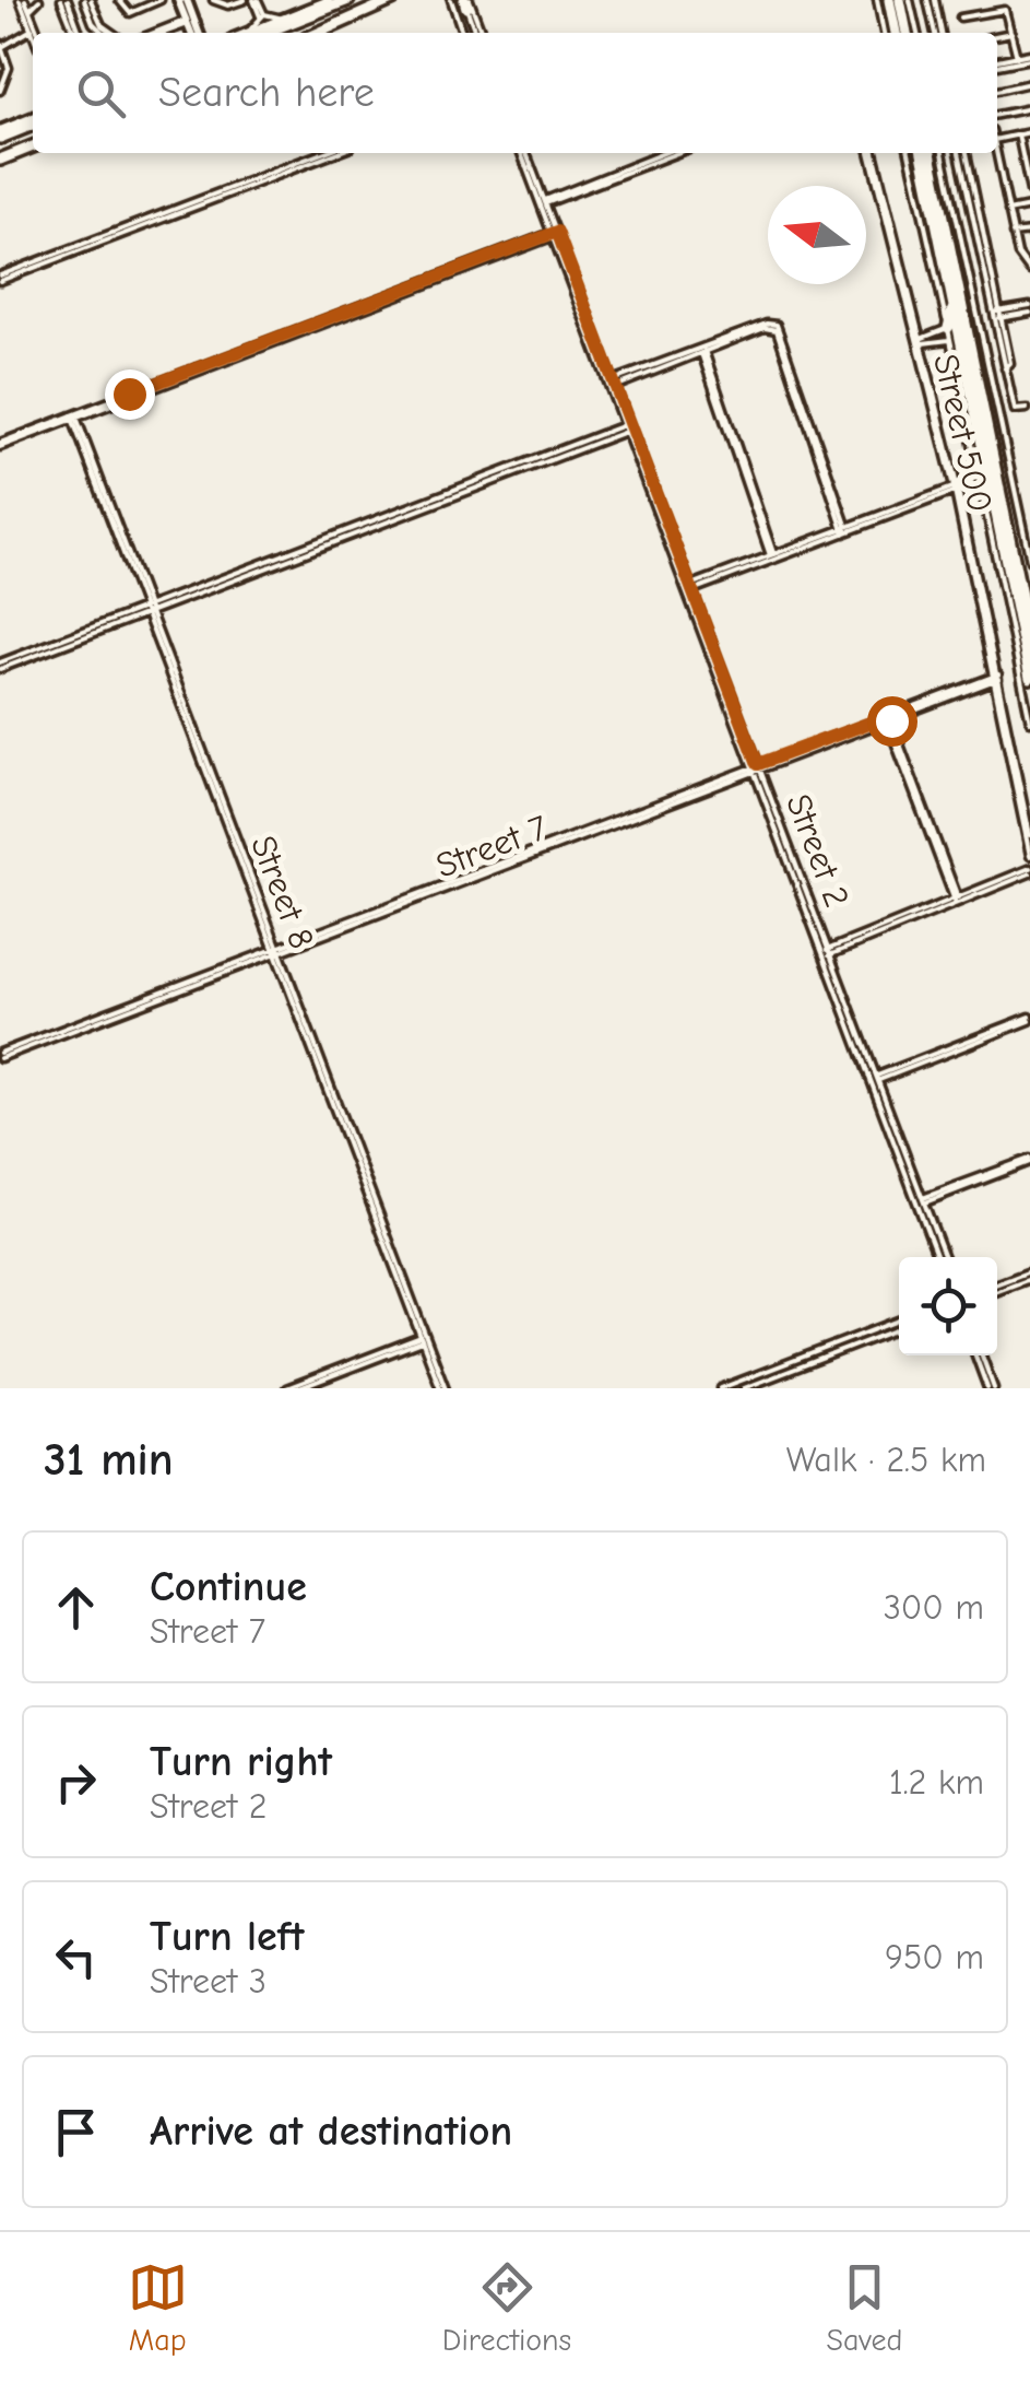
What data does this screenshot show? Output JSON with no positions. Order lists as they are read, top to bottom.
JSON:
{
  "streets": {
    "street": [
      "Street 500",
      "Street 7",
      "Street 2",
      "Street 8"
    ]
  },
  "crossings": [
    ["Street 500", "Street 7"],
    ["Street 7", "Street 2"],
    ["Street 7", "Street 8"]
  ],
  "north": "left",
  "page": {
    "search": "Search here",
    "heading": ["31 min", "Walk · 2.5 km"],
    "list": [
      ["Continue", "Street 7", "300 m"],
      ["Turn right", "Street 2", "1.2 km"],
      ["Turn left", "Street 3", "950 m"],
      "Arrive at destination"
    ],
    "nav": ["Map", "Directions", "Saved"]
  }
}
